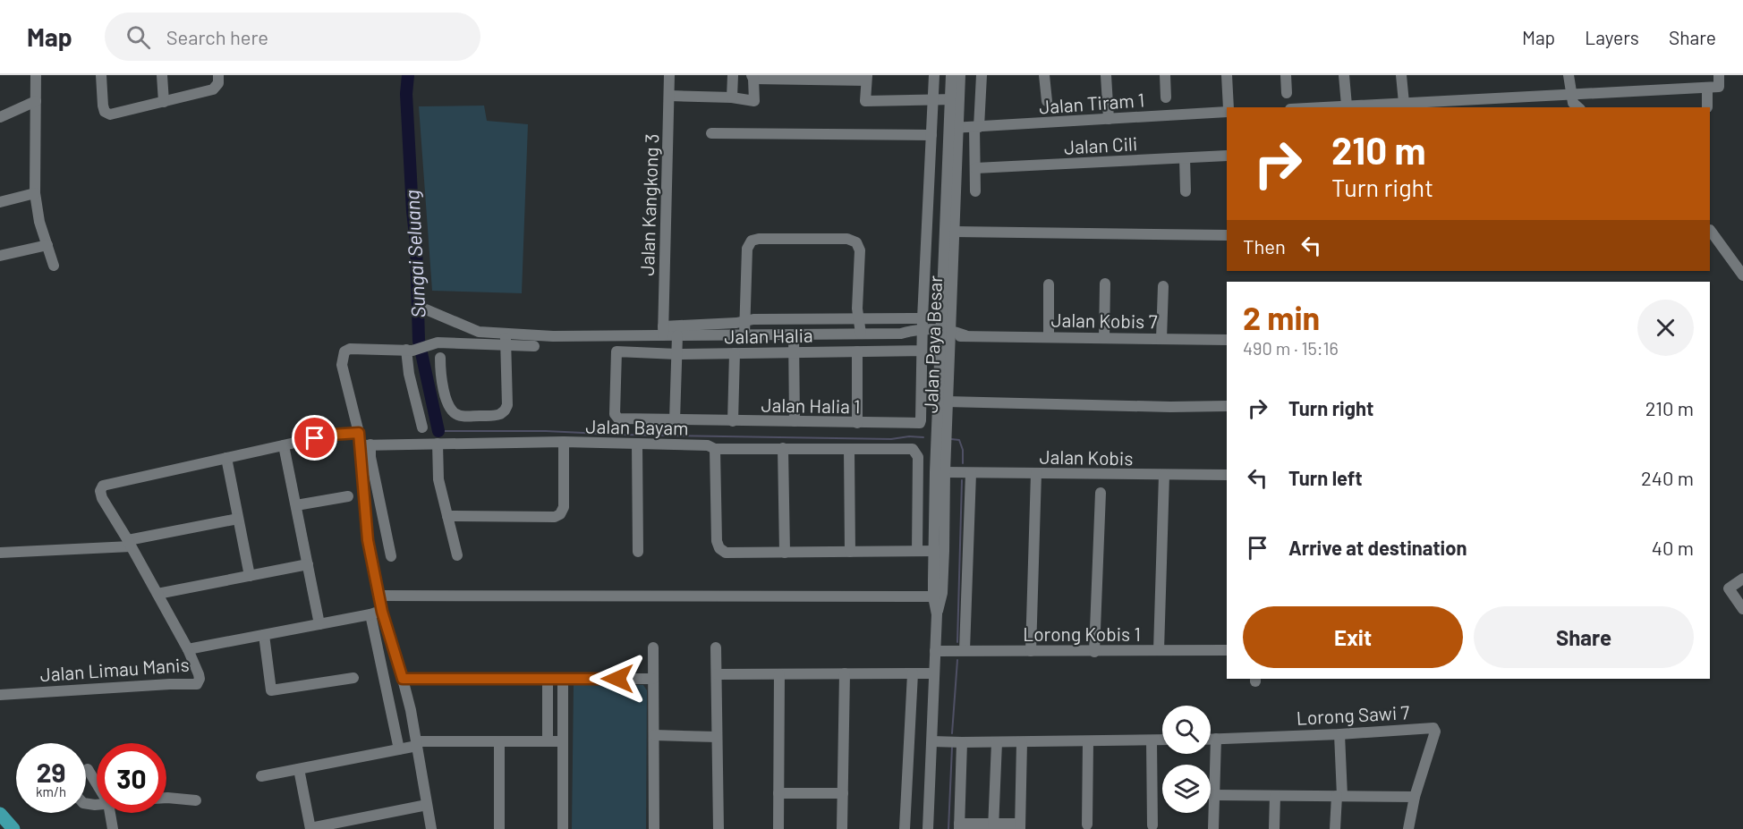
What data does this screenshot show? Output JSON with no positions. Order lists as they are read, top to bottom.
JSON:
{
  "streets": {
    "street": [
      "Jalan Tiram 1",
      "Jalan Cili",
      "Jalan Kangkong 3",
      "Jalan Kobis 7",
      "Jalan Halia",
      "Jalan Paya Besar",
      "Jalan Halia 1",
      "Jalan Bayam",
      "Jalan Kobis",
      "Lorong Kobis 1",
      "Jalan Limau Manis",
      "Lorong Sawi 7"
    ]
  },
  "crossings": [
    ["Jalan Tiram 1", "Jalan Paya Besar"],
    ["Jalan Kobis 7", "Jalan Paya Besar"],
    ["Jalan Kobis 7", "Jalan Halia 1"],
    ["Jalan Halia", "Jalan Halia 1"],
    ["Jalan Paya Besar", "Jalan Kobis"],
    ["Jalan Paya Besar", "Lorong Kobis 1"],
    ["Jalan Bayam", "Jalan Kobis"]
  ],
  "water": ["Sungai Seluang"],
  "page": {
    "header": "Map",
    "search": "Search here",
    "nav": ["Map", "Layers", "Share"],
    "turn": ["210 m", "Turn right"],
    "then": "Then",
    "heading": ["2 min", "490 m · 15:16"],
    "list": [
      {
        "name": "Turn right",
        "value": "210 m"
      },
      {
        "name": "Turn left",
        "value": "240 m"
      },
      {
        "name": "Arrive at destination",
        "value": "40 m"
      }
    ],
    "buttons": ["Exit", "Share"],
    "speed": "29 km/h",
    "limit": "30"
  }
}
